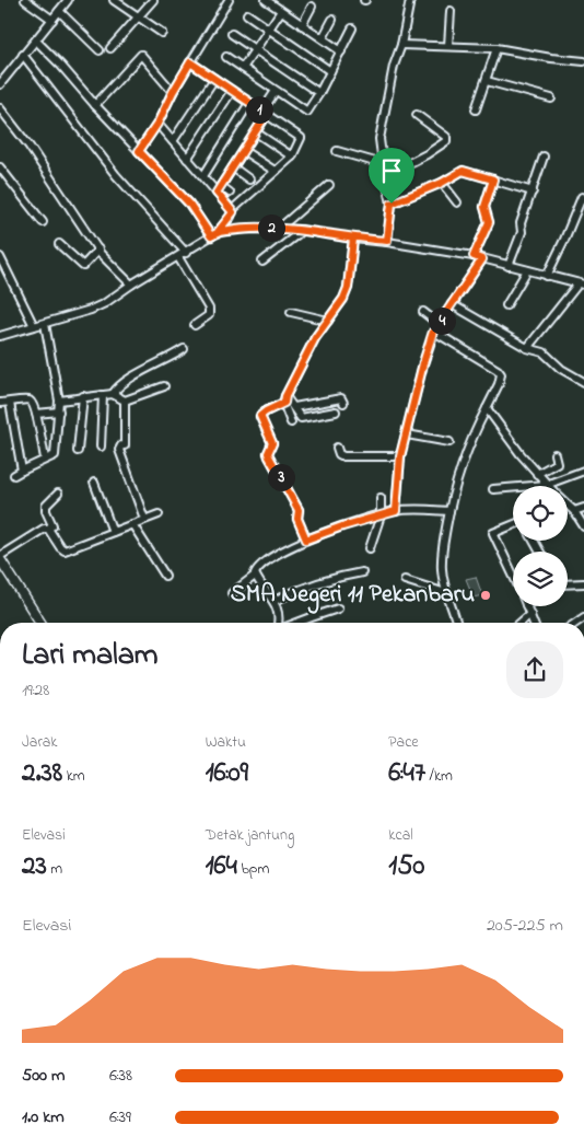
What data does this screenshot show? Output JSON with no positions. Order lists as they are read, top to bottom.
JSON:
{
  "places": ["SMA Negeri 11 Pekanbaru"],
  "page": {
    "pins": [
      "1",
      "2",
      "4",
      "3"
    ],
    "heading": ["Lari malam", "19:28"],
    "stats": [
      ["Jarak", "2.38 km"],
      ["Waktu", "16:09"],
      ["Pace", "6:47 /km"],
      ["Elevasi", "23 m"],
      ["Detak jantung", "164 bpm"],
      ["kcal", "150"]
    ],
    "chart": ["Elevasi", "205–225 m"],
    "list": [
      {
        "name": "500 m",
        "note": "6:38"
      },
      {
        "name": "1.0 km",
        "note": "6:39"
      }
    ]
  }
}
